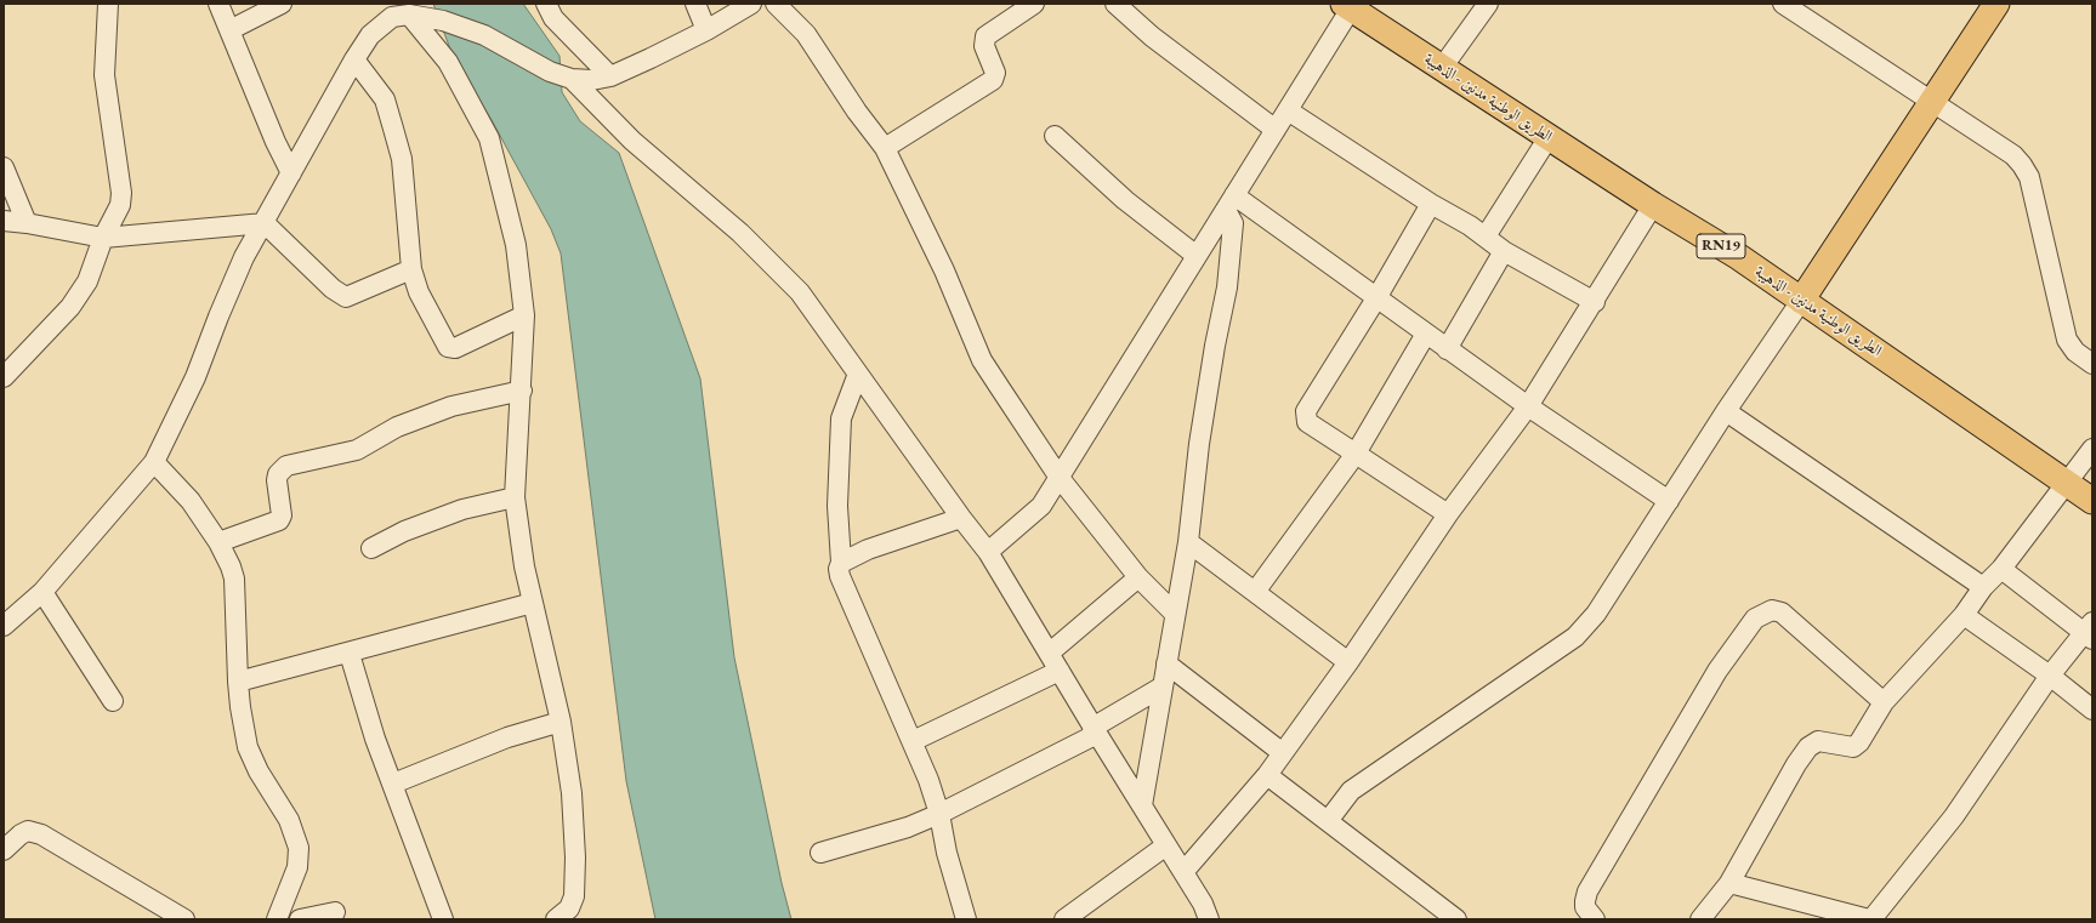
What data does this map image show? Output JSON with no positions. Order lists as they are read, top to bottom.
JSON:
{
  "streets": {
    "main road": ["الطريق الوطنية مدنين - الذهيبة", "RN19"]
  }
}
